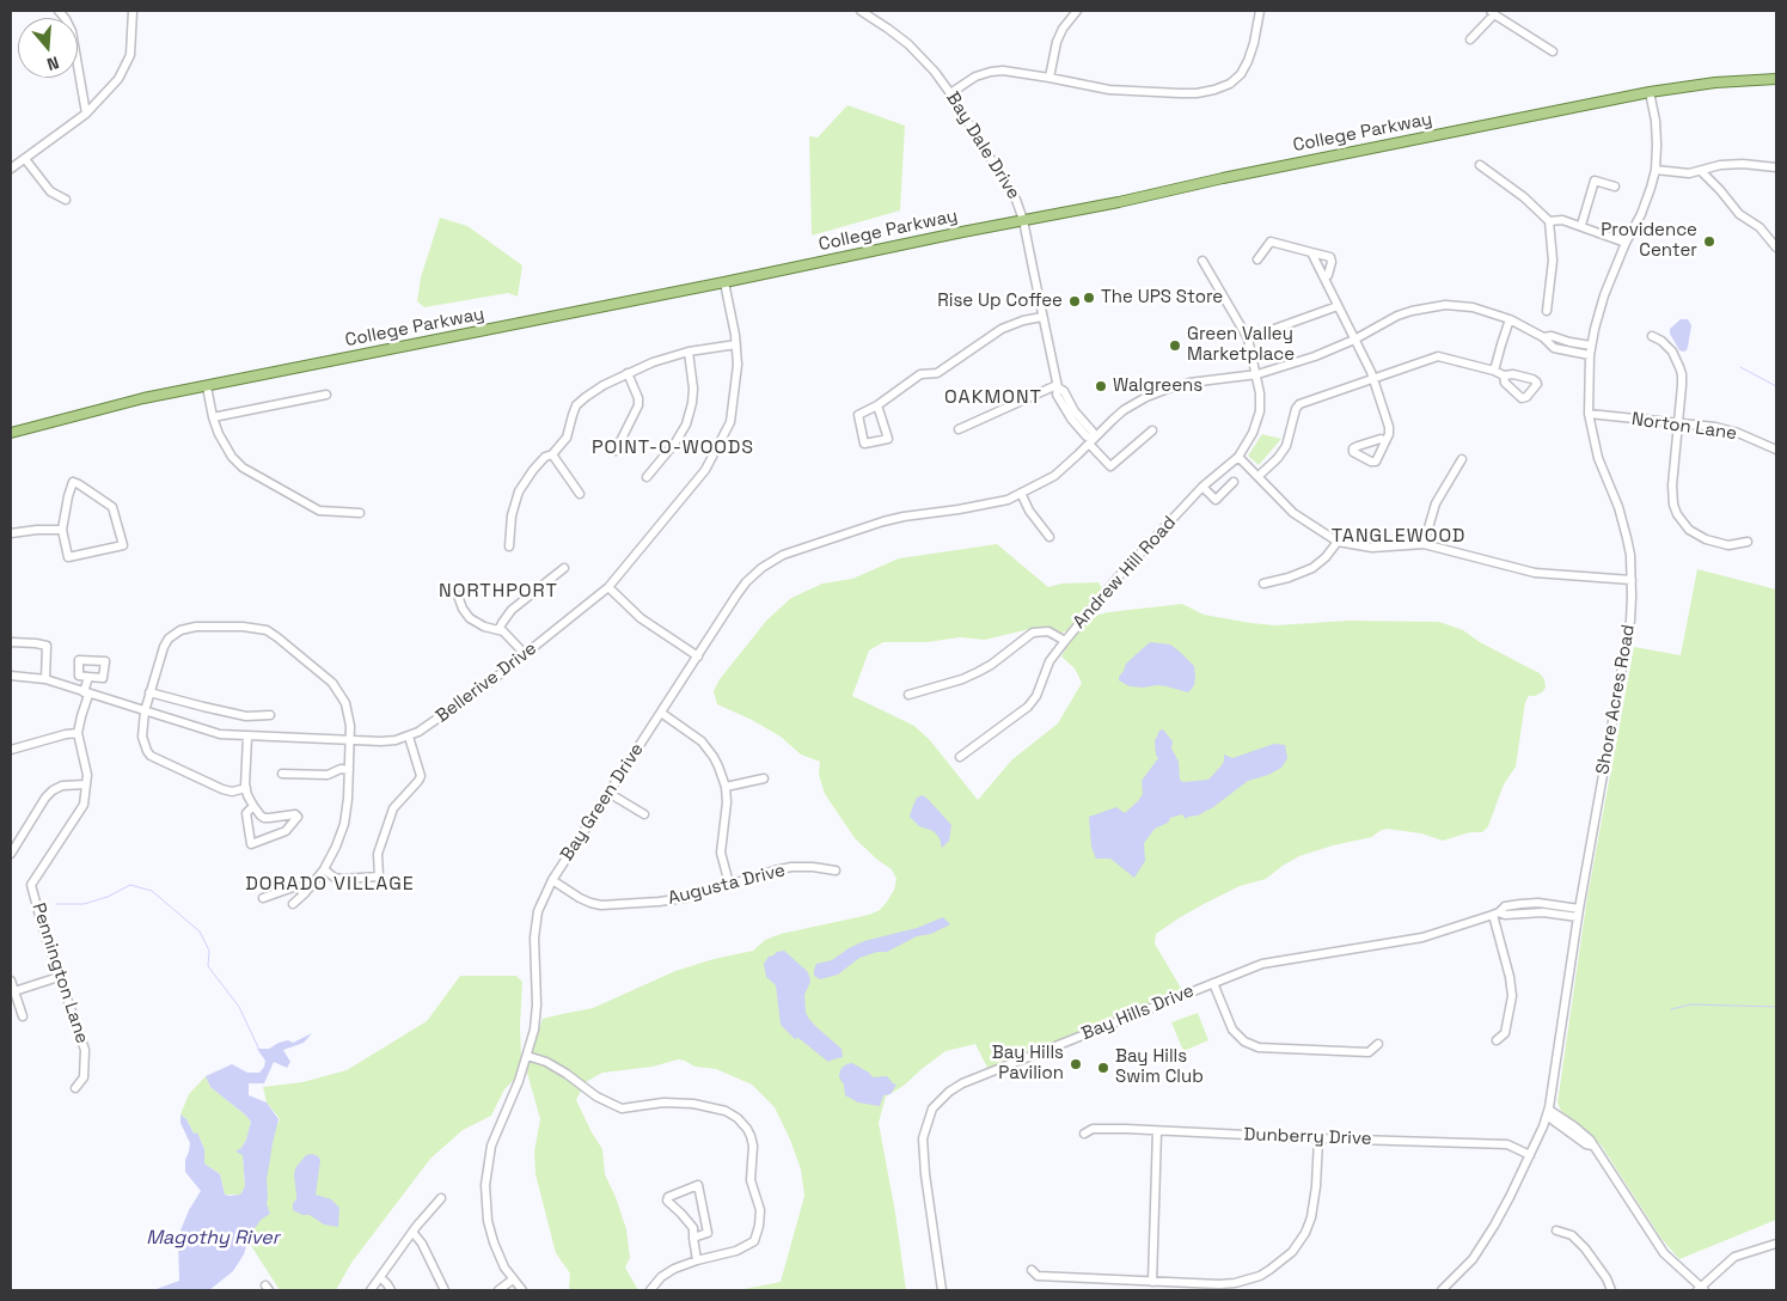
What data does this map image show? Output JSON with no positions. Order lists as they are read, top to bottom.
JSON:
{
  "streets": {
    "main road": ["College Parkway"],
    "street": [
      "Bay Dale Drive",
      "Norton Lane",
      "Andrew Hill Road",
      "Bellerive Drive",
      "Shore Acres Road",
      "Bay Green Drive",
      "Augusta Drive",
      "Pennington Lane",
      "Bay Hills Drive",
      "Dunberry Drive"
    ]
  },
  "crossings": [
    ["College Parkway", "Bay Dale Drive"],
    ["College Parkway", "Bellerive Drive"],
    ["College Parkway", "Shore Acres Road"],
    ["Bay Dale Drive", "Bay Green Drive"],
    ["Norton Lane", "Shore Acres Road"],
    ["Andrew Hill Road", "Bay Green Drive"],
    ["Bellerive Drive", "Pennington Lane"],
    ["Shore Acres Road", "Bay Green Drive"],
    ["Shore Acres Road", "Bay Hills Drive"],
    ["Shore Acres Road", "Dunberry Drive"],
    ["Bay Green Drive", "Augusta Drive"]
  ],
  "districts": [
    "OAKMONT",
    "POINT-O-WOODS",
    "TANGLEWOOD",
    "NORTHPORT",
    "DORADO VILLAGE"
  ],
  "water": ["Magothy River"],
  "places": [
    "Providence Center",
    "The UPS Store",
    "Rise Up Coffee",
    "Green Valley Marketplace",
    "Walgreens",
    "Bay Hills Pavilion",
    "Bay Hills Swim Club"
  ],
  "north": "bottom"
}
